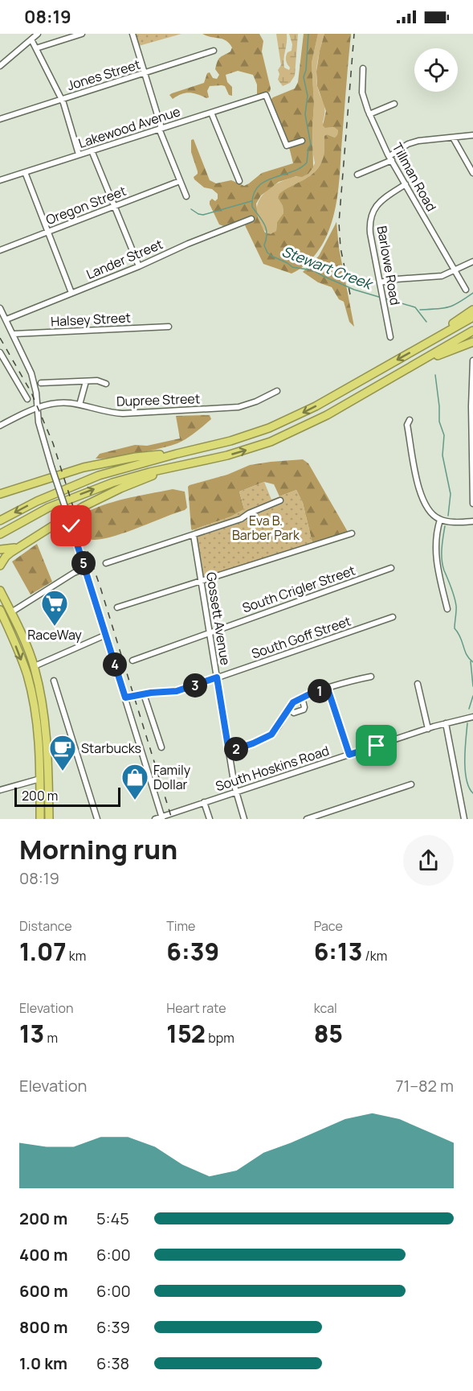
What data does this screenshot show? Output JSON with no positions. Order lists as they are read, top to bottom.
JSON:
{
  "streets": {
    "street": [
      "Jones Street",
      "Lakewood Avenue",
      "Tillman Road",
      "Oregon Street",
      "Lander Street",
      "Barlowe Road",
      "Halsey Street",
      "Dupree Street",
      "South Crigler Street",
      "Gossett Avenue",
      "South Goff Street",
      "South Hoskins Road"
    ]
  },
  "crossings": [
    ["Tillman Road", "Barlowe Road"],
    ["South Crigler Street", "Gossett Avenue"],
    ["Gossett Avenue", "South Goff Street"],
    ["Gossett Avenue", "South Hoskins Road"]
  ],
  "water": ["Stewart Creek"],
  "parks": ["Eva B. Barber Park"],
  "places": {
    "supermarket": ["RaceWay"],
    "cafe": ["Starbucks"],
    "shop": ["Family Dollar"]
  },
  "scale_bar": "200 m",
  "page": {
    "status": "08:19",
    "pins": [
      "5",
      "4",
      "3",
      "1",
      "2"
    ],
    "scale": "200 m",
    "heading": ["Morning run", "08:19"],
    "stats": [
      ["Distance", "1.07 km"],
      ["Time", "6:39"],
      ["Pace", "6:13 /km"],
      ["Elevation", "13 m"],
      ["Heart rate", "152 bpm"],
      ["kcal", "85"]
    ],
    "chart": ["Elevation", "71–82 m"],
    "list": [
      {
        "name": "200 m",
        "note": "5:45"
      },
      {
        "name": "400 m",
        "note": "6:00"
      },
      {
        "name": "600 m",
        "note": "6:00"
      },
      {
        "name": "800 m",
        "note": "6:39"
      },
      {
        "name": "1.0 km",
        "note": "6:38"
      }
    ]
  }
}
